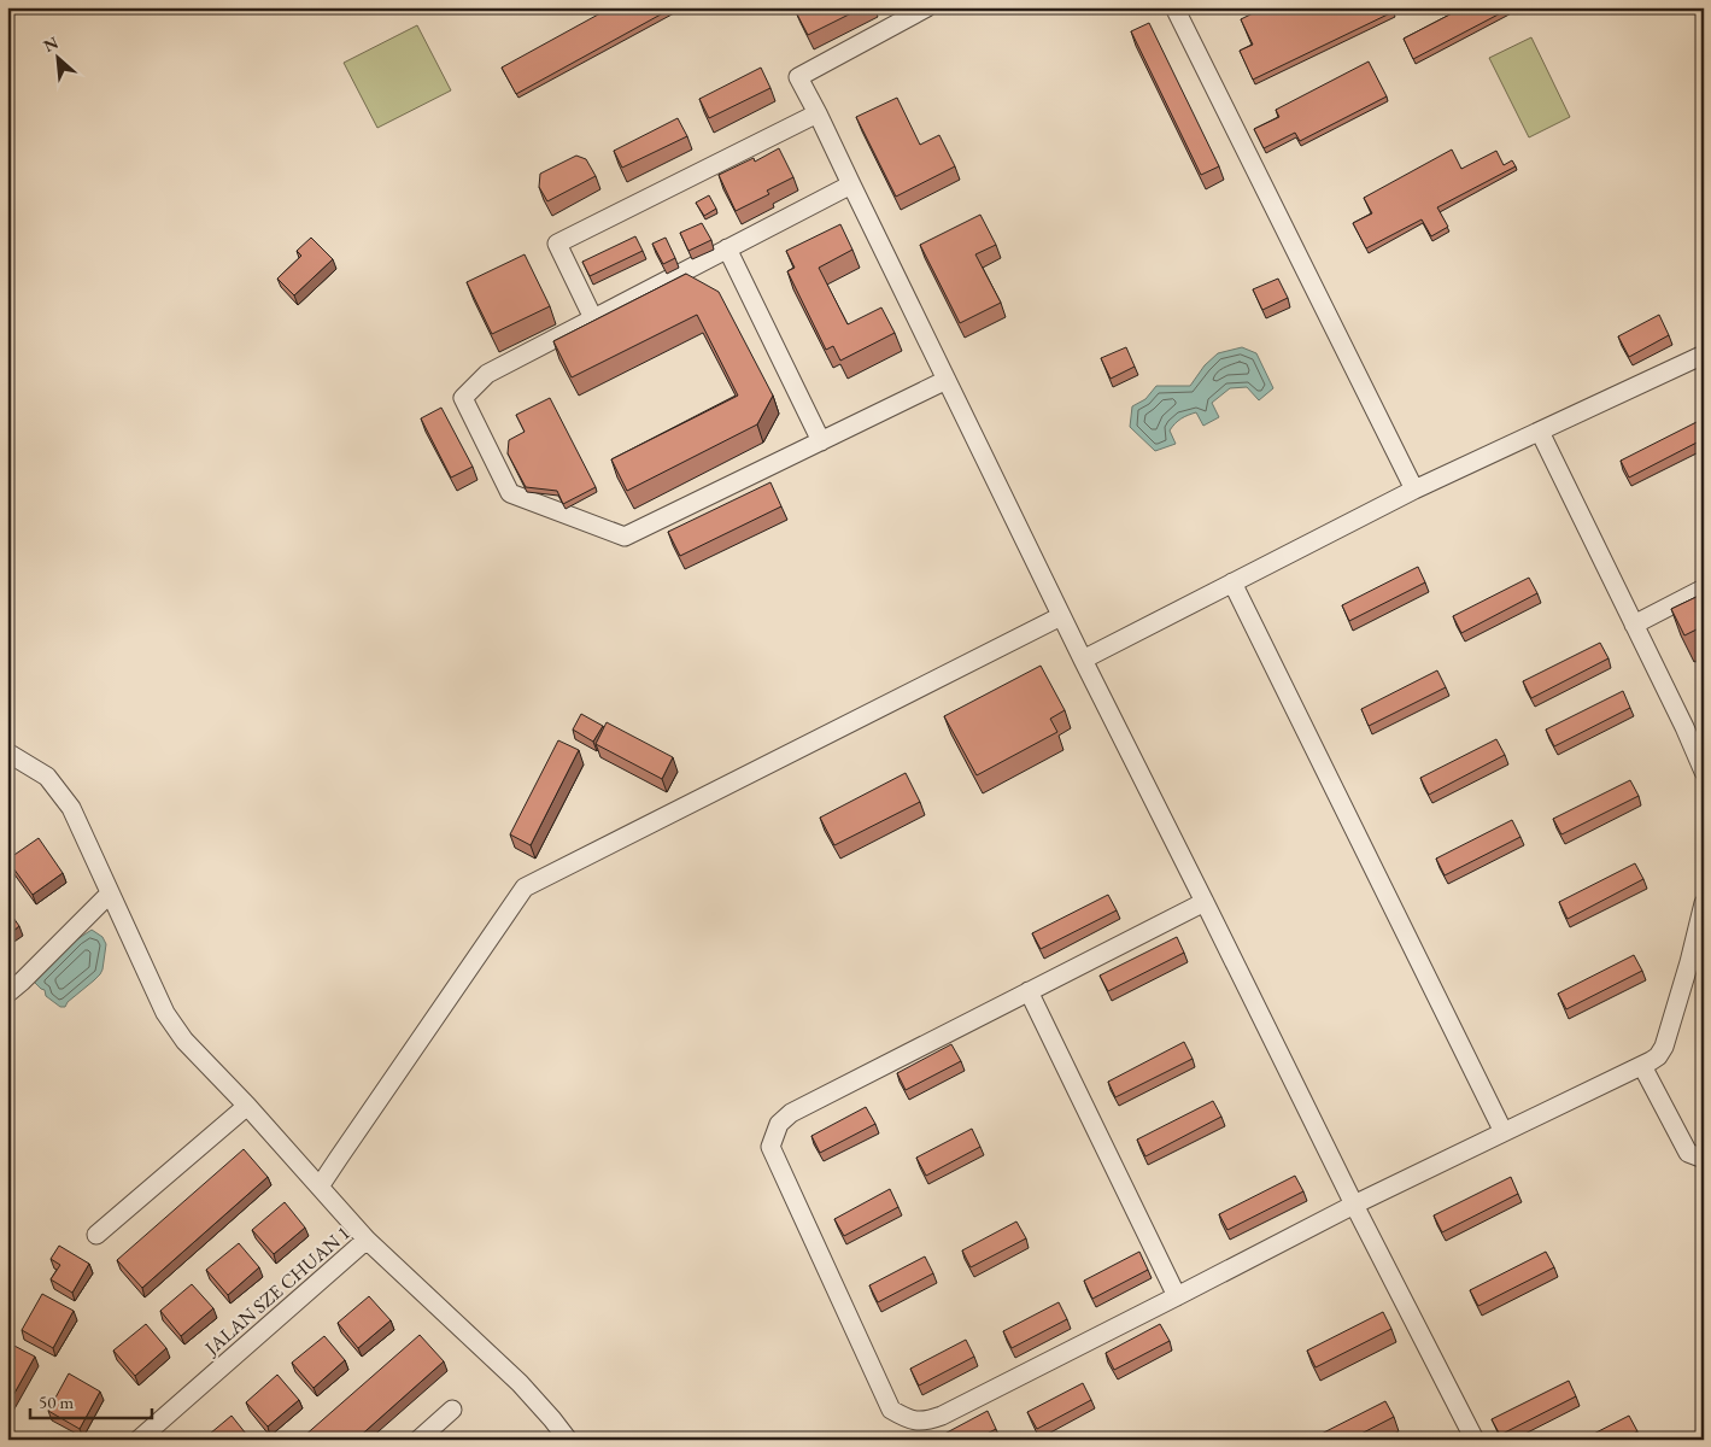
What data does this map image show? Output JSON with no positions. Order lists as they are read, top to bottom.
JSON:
{
  "streets": {
    "street": ["JALAN SZE CHUAN 1"]
  },
  "scale_bar": "50 m",
  "north": "top left"
}
